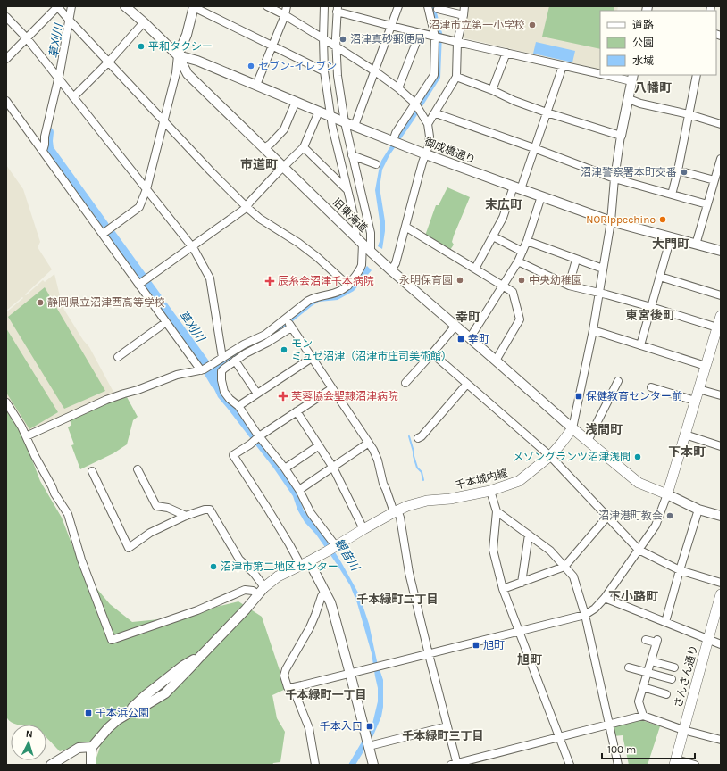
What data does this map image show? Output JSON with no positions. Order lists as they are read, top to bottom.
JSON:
{
  "streets": {
    "main road": ["千本城内線", "さんさん通り"],
    "street": ["御成橋通り", "旧東海道"]
  },
  "crossings": [
    ["御成橋通り", "旧東海道"],
    ["旧東海道", "千本城内線"]
  ],
  "districts": [
    "八幡町",
    "市道町",
    "末広町",
    "大門町",
    "東宮後町",
    "幸町",
    "浅間町",
    "下本町",
    "下小路町",
    "千本緑町二丁目",
    "旭町",
    "千本緑町一丁目",
    "千本緑町三丁目"
  ],
  "water": ["草刈川", "観音川"],
  "places": {
    "other": [
      "沼津市立第一小学校",
      "沼津真砂郵便局",
      "平和タクシー",
      "セブン-イレブン",
      "沼津警察署本町交番",
      "NORIppechino",
      "永明保育園",
      "中央幼稚園",
      "静岡県立沼津西高等学校",
      "モン ミュゼ沼津（沼津市庄司美術館）",
      "メゾングランツ沼津浅間",
      "沼津港町教会",
      "沼津市第二地区センター"
    ],
    "health": ["辰糸会沼津千本病院", "芙蓉協会聖隷沼津病院"],
    "transit": [
      "幸町",
      "保健教育センター前",
      "旭町",
      "千本浜公園",
      "千本入口"
    ]
  },
  "legend": ["道路", "公園", "水域"],
  "scale_bar": "100 m",
  "north": "top"
}
